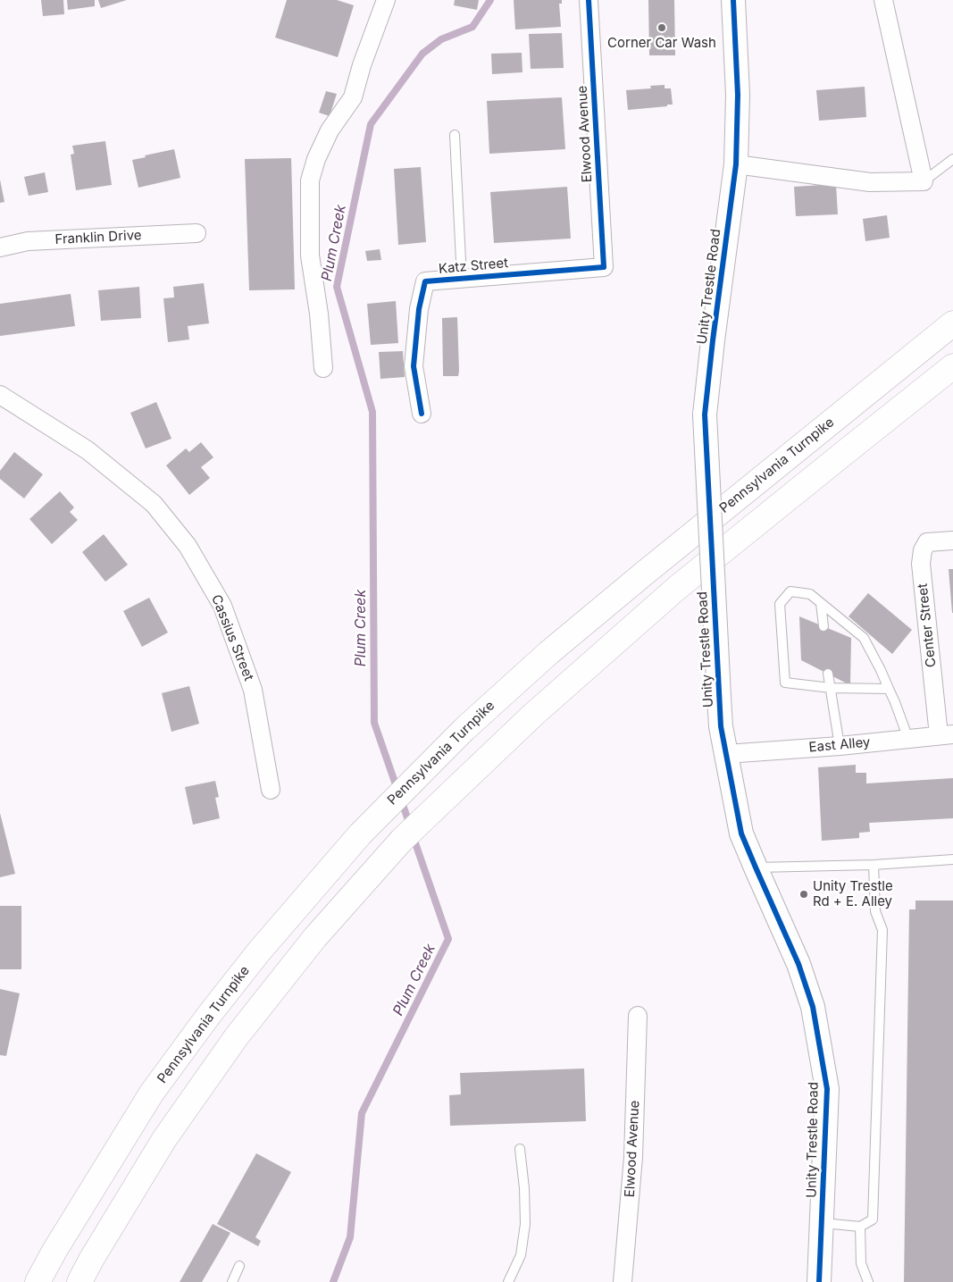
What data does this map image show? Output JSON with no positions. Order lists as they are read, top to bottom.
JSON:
{
  "streets": {
    "highway": ["Pennsylvania Turnpike"],
    "street": [
      "Elwood Avenue",
      "Franklin Drive",
      "Katz Street",
      "Unity Trestle Road",
      "Center Street",
      "Cassius Street",
      "East Alley"
    ]
  },
  "crossings": [
    ["Elwood Avenue", "Katz Street"],
    ["Unity Trestle Road", "East Alley"],
    ["Center Street", "East Alley"]
  ],
  "water": ["Plum Creek"],
  "places": ["Corner Car Wash", "Unity Trestle Rd + E. Alley"]
}
